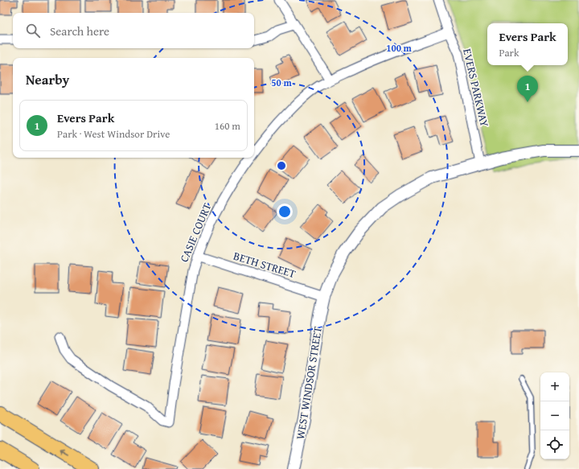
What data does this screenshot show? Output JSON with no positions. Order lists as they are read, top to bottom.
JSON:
{
  "streets": {
    "street": [
      "EVERS PARKWAY",
      "CASIE COURT",
      "BETH STREET",
      "WEST WINDSOR STREET"
    ]
  },
  "crossings": [
    ["EVERS PARKWAY", "CASIE COURT"],
    ["EVERS PARKWAY", "WEST WINDSOR STREET"],
    ["CASIE COURT", "BETH STREET"],
    ["BETH STREET", "WEST WINDSOR STREET"]
  ],
  "page": {
    "search": "Search here",
    "popup": ["Evers Park", "Park"],
    "heading": "Nearby",
    "pins": "1",
    "list": [
      {
        "mark": "1",
        "name": "Evers Park",
        "note": "Park · West Windsor Drive",
        "value": "160 m"
      }
    ],
    "map_buttons": ["+", "−"]
  },
  "rings": ["100 m", "50 m"]
}
